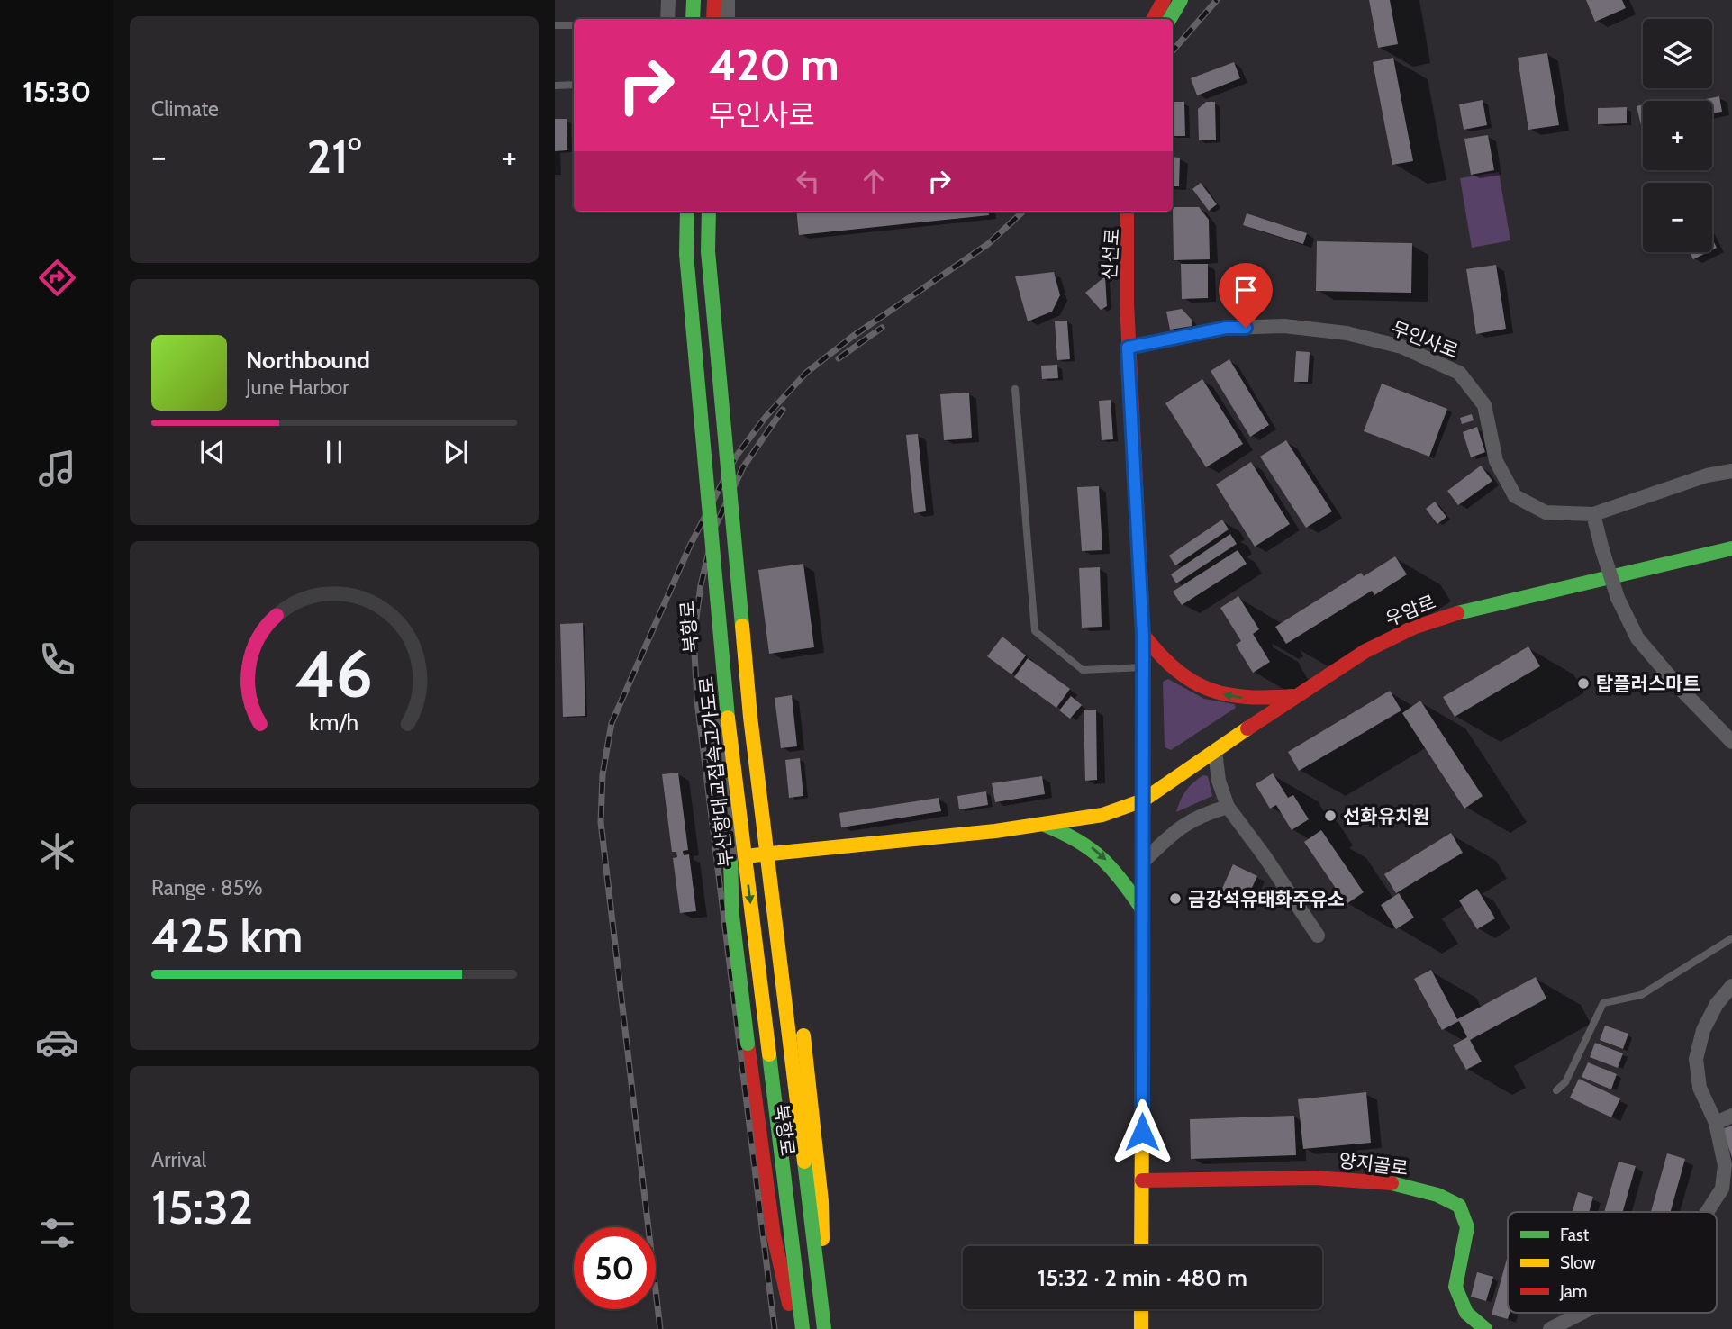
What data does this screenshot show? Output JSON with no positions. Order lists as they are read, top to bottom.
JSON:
{
  "streets": {
    "main road": [
      "신선로",
      "우암로",
      "부산항대교접속고가도로",
      "양지골로"
    ],
    "street": ["무인사로", "북항로"]
  },
  "crossings": [
    ["신선로", "무인사로"],
    ["신선로", "우암로"],
    ["신선로", "양지골로"],
    ["우암로", "북항로"]
  ],
  "places": ["탑플러스마트", "선화유치원", "금강석유태화주유소"],
  "legend": ["Fast", "Slow", "Jam"],
  "page": {
    "tabs": "15:30",
    "tile": [
      "Climate",
      ["Range · 85%", "425 km"],
      ["Arrival", "15:32"]
    ],
    "map_buttons": ["+", "−"],
    "turn": ["420 m", "무인사로"],
    "heat": ["−", "21°", "+"],
    "song": ["Northbound", "June Harbor"],
    "limit": "50",
    "trip": "15:32 · 2 min · 480 m",
    "gauge": ["46", "km/h"]
  }
}
